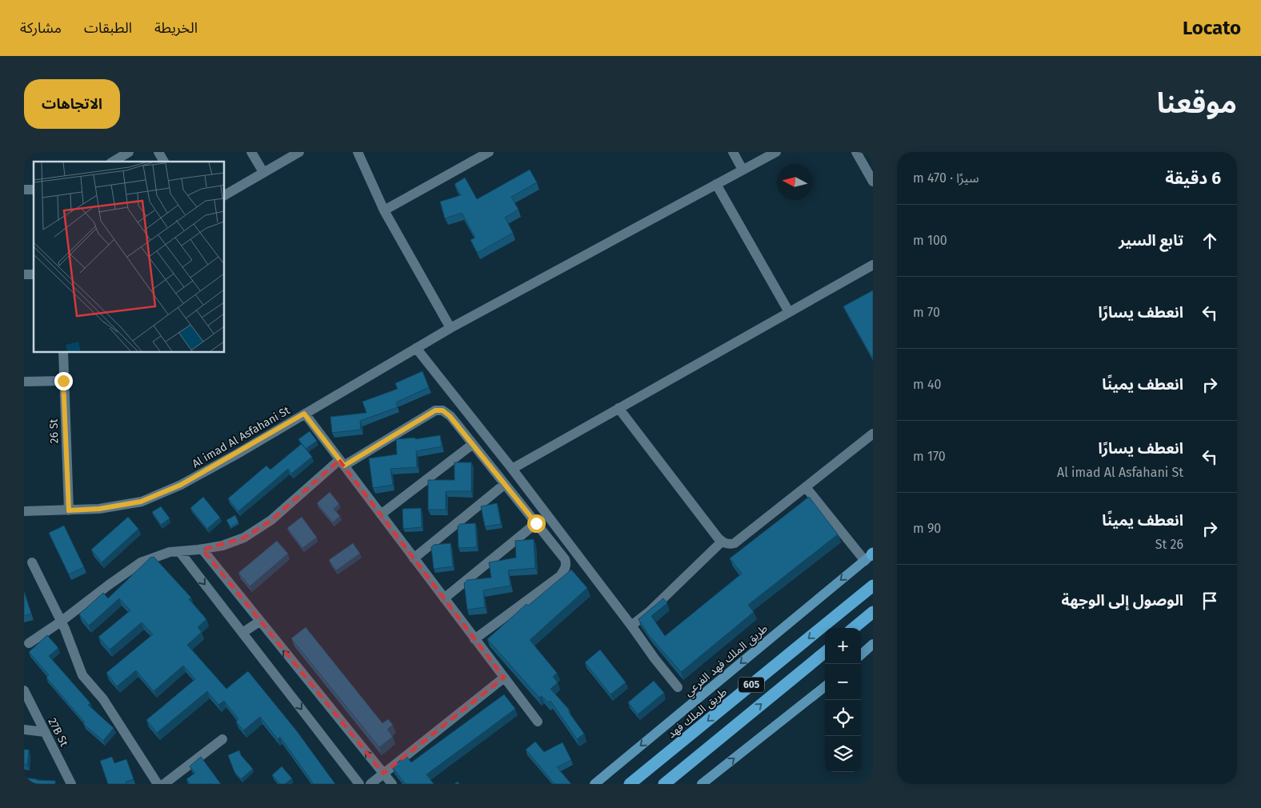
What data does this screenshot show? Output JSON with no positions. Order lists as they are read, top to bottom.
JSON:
{
  "streets": {
    "highway": ["605", "طريق الملك فهد"],
    "main road": ["طريق الملك فهد الفرعي"],
    "street": ["26 St", "Al imad Al Asfahani St", "27B St"]
  },
  "crossings": [
    ["26 St", "Al imad Al Asfahani St"]
  ],
  "north": "left",
  "page": {
    "header": "Locato",
    "nav": ["الخريطة", "الطبقات", "مشاركة"],
    "title": "موقعنا",
    "buttons": "الاتجاهات",
    "heading": ["6 دقيقة", "سيرًا · 470 m"],
    "list": [
      ["تابع السير", "100 m"],
      ["انعطف يسارًا", "70 m"],
      ["انعطف يمينًا", "40 m"],
      ["انعطف يسارًا", "Al imad Al Asfahani St", "170 m"],
      ["انعطف يمينًا", "26 St", "90 m"],
      "الوصول إلى الوجهة"
    ],
    "map_buttons": ["+", "−"]
  }
}
